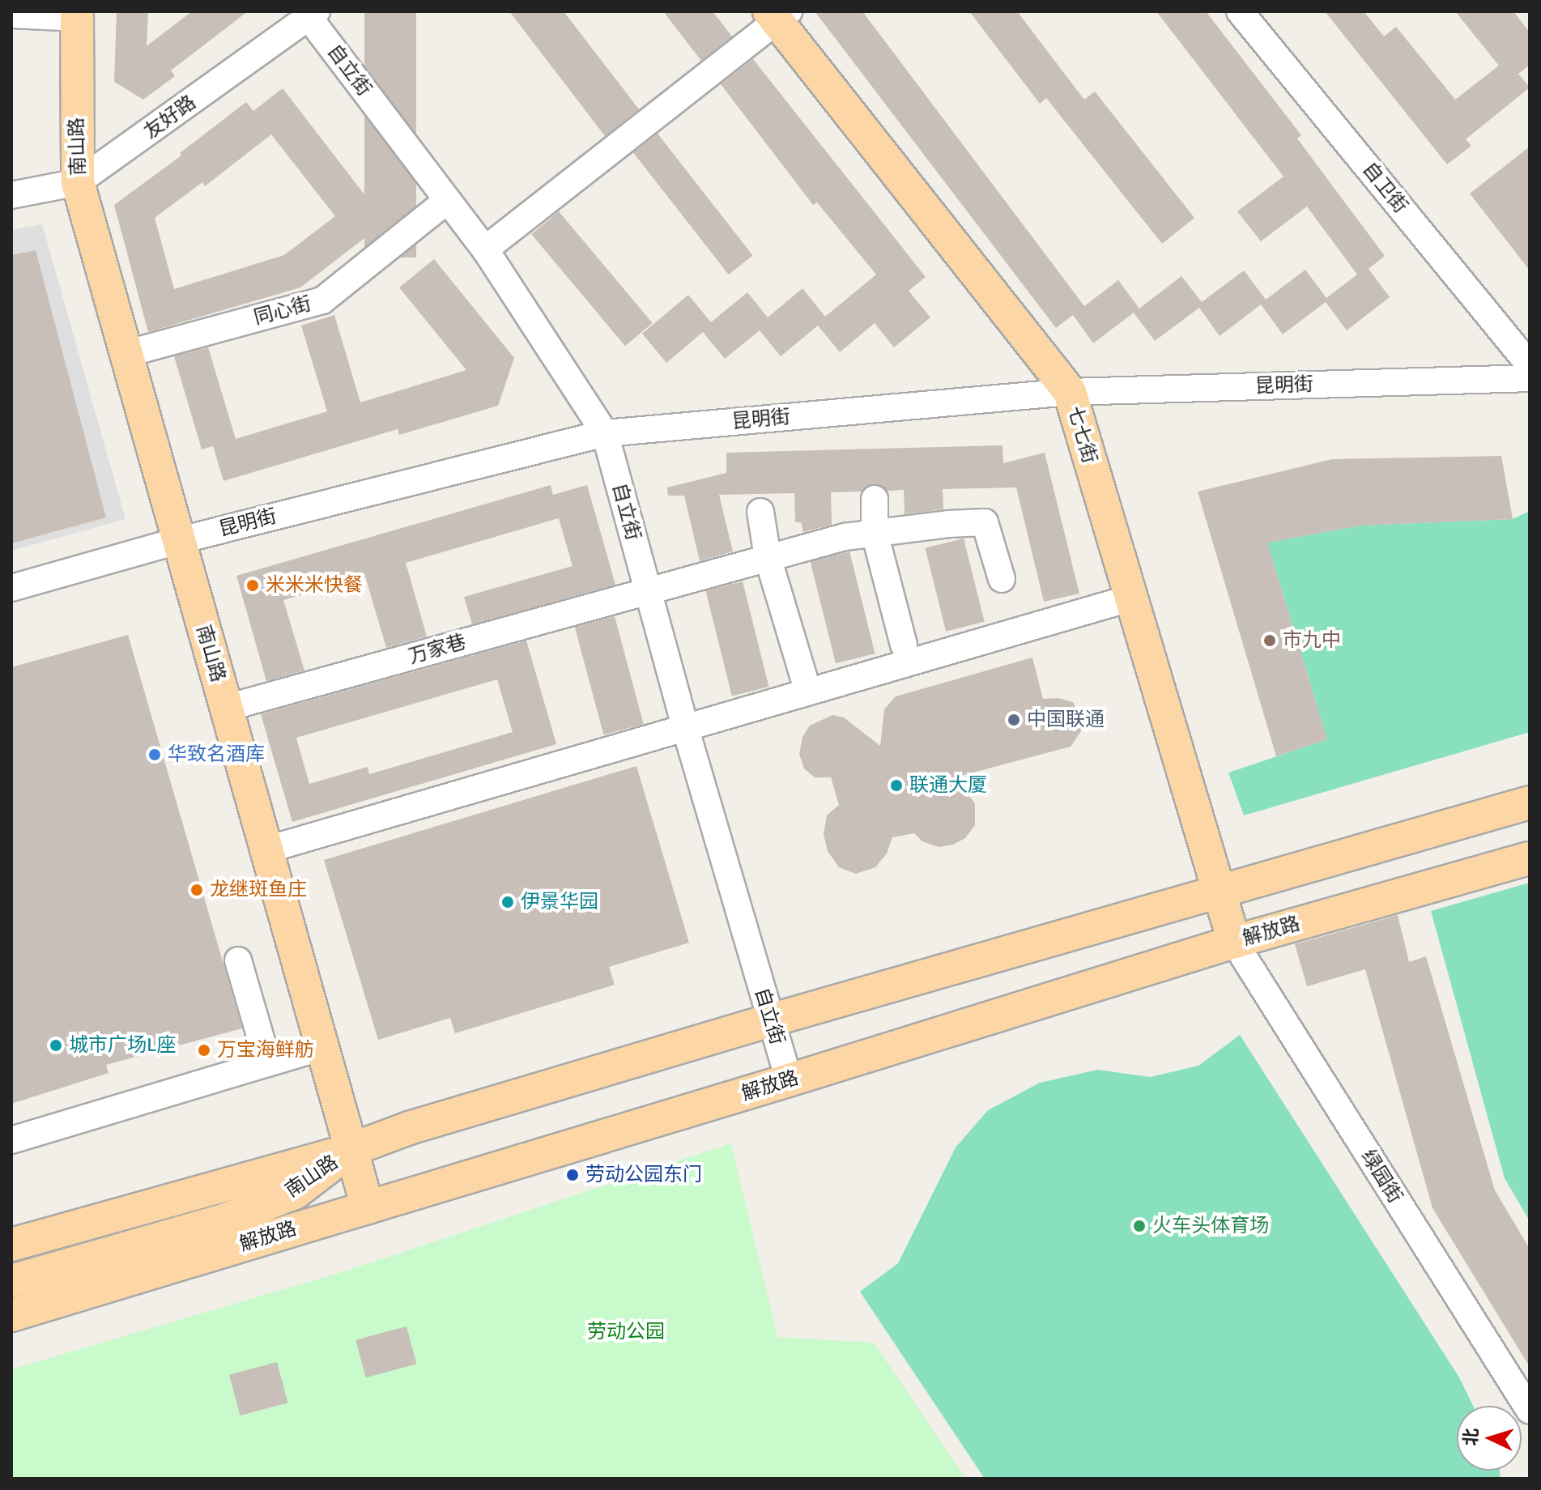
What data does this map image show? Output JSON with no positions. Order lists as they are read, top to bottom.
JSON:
{
  "streets": {
    "main road": ["南山路", "七七街", "解放路"],
    "street": [
      "自立街",
      "友好路",
      "自卫街",
      "同心街",
      "昆明街",
      "万家巷",
      "绿园街"
    ]
  },
  "crossings": [
    ["自立街", "友好路"],
    ["自立街", "同心街"],
    ["自立街", "昆明街"],
    ["自立街", "万家巷"],
    ["自立街", "解放路"],
    ["友好路", "南山路"],
    ["南山路", "同心街"],
    ["南山路", "昆明街"],
    ["南山路", "万家巷"],
    ["昆明街", "七七街"],
    ["七七街", "解放路"],
    ["七七街", "绿园街"],
    ["解放路", "绿园街"]
  ],
  "parks": ["劳动公园"],
  "places": [
    "米米米快餐",
    "市九中",
    "中国联通",
    "华致名酒库",
    "联通大厦",
    "龙继斑鱼庄",
    "伊景华园",
    "城市广场L座",
    "万宝海鲜舫",
    "劳动公园东门",
    "火车头体育场"
  ],
  "north": "left"
}
